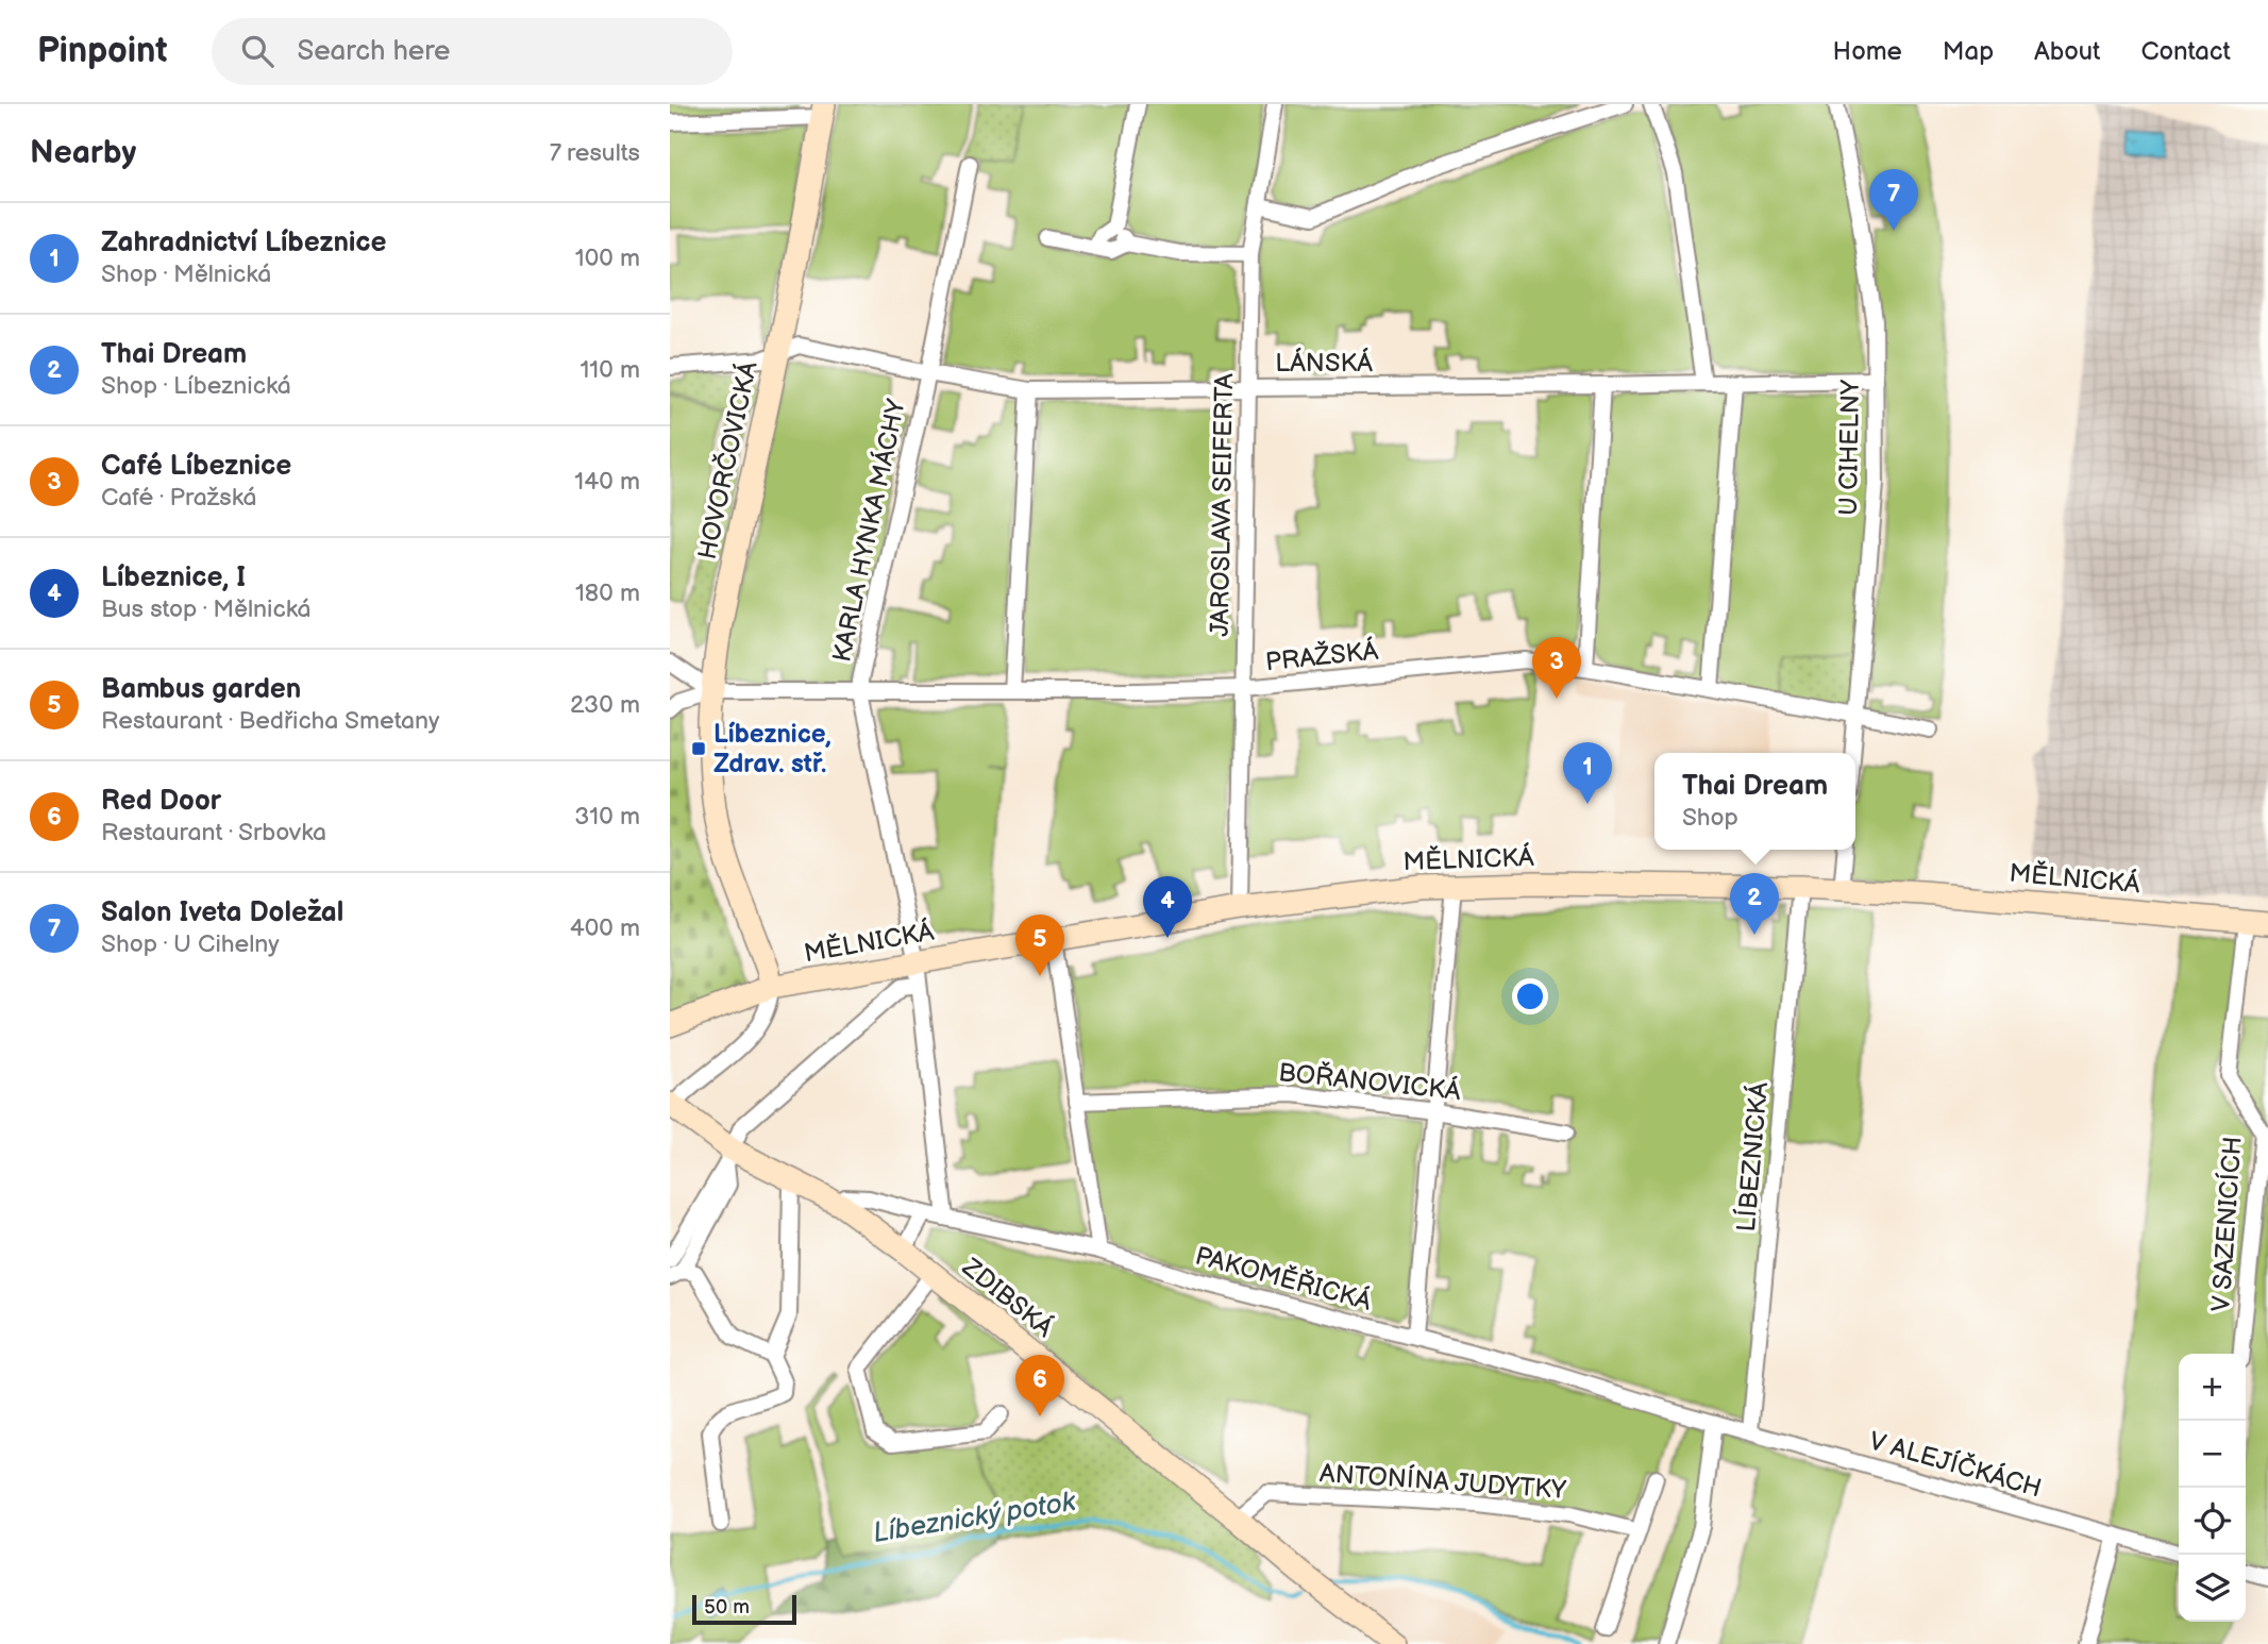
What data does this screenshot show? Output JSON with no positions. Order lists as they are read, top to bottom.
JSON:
{
  "streets": {
    "main road": ["HOVORČOVICKÁ", "MĚLNICKÁ", "ZDIBSKÁ"],
    "street": [
      "LÁNSKÁ",
      "U CIHELNY",
      "JAROSLAVA SEIFERTA",
      "KARLA HYNKA MÁCHY",
      "PRAŽSKÁ",
      "BOŘANOVICKÁ",
      "LÍBEZNICKÁ",
      "V SAZENICÍCH",
      "PAKOMĚŘICKÁ",
      "V ALEJÍČKÁCH",
      "ANTONÍNA JUDYTKY"
    ]
  },
  "crossings": [
    ["LÁNSKÁ", "U CIHELNY"],
    ["LÁNSKÁ", "HOVORČOVICKÁ"],
    ["LÁNSKÁ", "JAROSLAVA SEIFERTA"],
    ["LÁNSKÁ", "KARLA HYNKA MÁCHY"],
    ["U CIHELNY", "PRAŽSKÁ"],
    ["HOVORČOVICKÁ", "PRAŽSKÁ"],
    ["HOVORČOVICKÁ", "MĚLNICKÁ"],
    ["JAROSLAVA SEIFERTA", "PRAŽSKÁ"],
    ["JAROSLAVA SEIFERTA", "MĚLNICKÁ"],
    ["KARLA HYNKA MÁCHY", "PRAŽSKÁ"],
    ["KARLA HYNKA MÁCHY", "MĚLNICKÁ"],
    ["KARLA HYNKA MÁCHY", "PAKOMĚŘICKÁ"],
    ["MĚLNICKÁ", "LÍBEZNICKÁ"],
    ["MĚLNICKÁ", "V SAZENICÍCH"],
    ["LÍBEZNICKÁ", "V ALEJÍČKÁCH"],
    ["PAKOMĚŘICKÁ", "ZDIBSKÁ"],
    ["PAKOMĚŘICKÁ", "V ALEJÍČKÁCH"],
    ["ZDIBSKÁ", "ANTONÍNA JUDYTKY"]
  ],
  "water": ["Líbeznický potok"],
  "places": {
    "transit": ["Líbeznice, Zdrav. stř."]
  },
  "scale_bar": "50 m",
  "page": {
    "header": "Pinpoint",
    "search": "Search here",
    "nav": [
      "Home",
      "Map",
      "About",
      "Contact"
    ],
    "heading": ["Nearby", "7 results"],
    "pins": [
      "7",
      "3",
      "1",
      "2",
      "4",
      "5",
      "6"
    ],
    "list": [
      {
        "mark": "1",
        "name": "Zahradnictví Líbeznice",
        "note": "Shop · Mělnická",
        "value": "100 m"
      },
      {
        "mark": "2",
        "name": "Thai Dream",
        "note": "Shop · Líbeznická",
        "value": "110 m"
      },
      {
        "mark": "3",
        "name": "Café Líbeznice",
        "note": "Café · Pražská",
        "value": "140 m"
      },
      {
        "mark": "4",
        "name": "Líbeznice, I",
        "note": "Bus stop · Mělnická",
        "value": "180 m"
      },
      {
        "mark": "5",
        "name": "Bambus garden",
        "note": "Restaurant · Bedřicha Smetany",
        "value": "230 m"
      },
      {
        "mark": "6",
        "name": "Red Door",
        "note": "Restaurant · Srbovka",
        "value": "310 m"
      },
      {
        "mark": "7",
        "name": "Salon Iveta Doležal",
        "note": "Shop · U Cihelny",
        "value": "400 m"
      }
    ],
    "popup": ["Thai Dream", "Shop"],
    "map_buttons": ["+", "−"],
    "scale": "50 m"
  }
}
